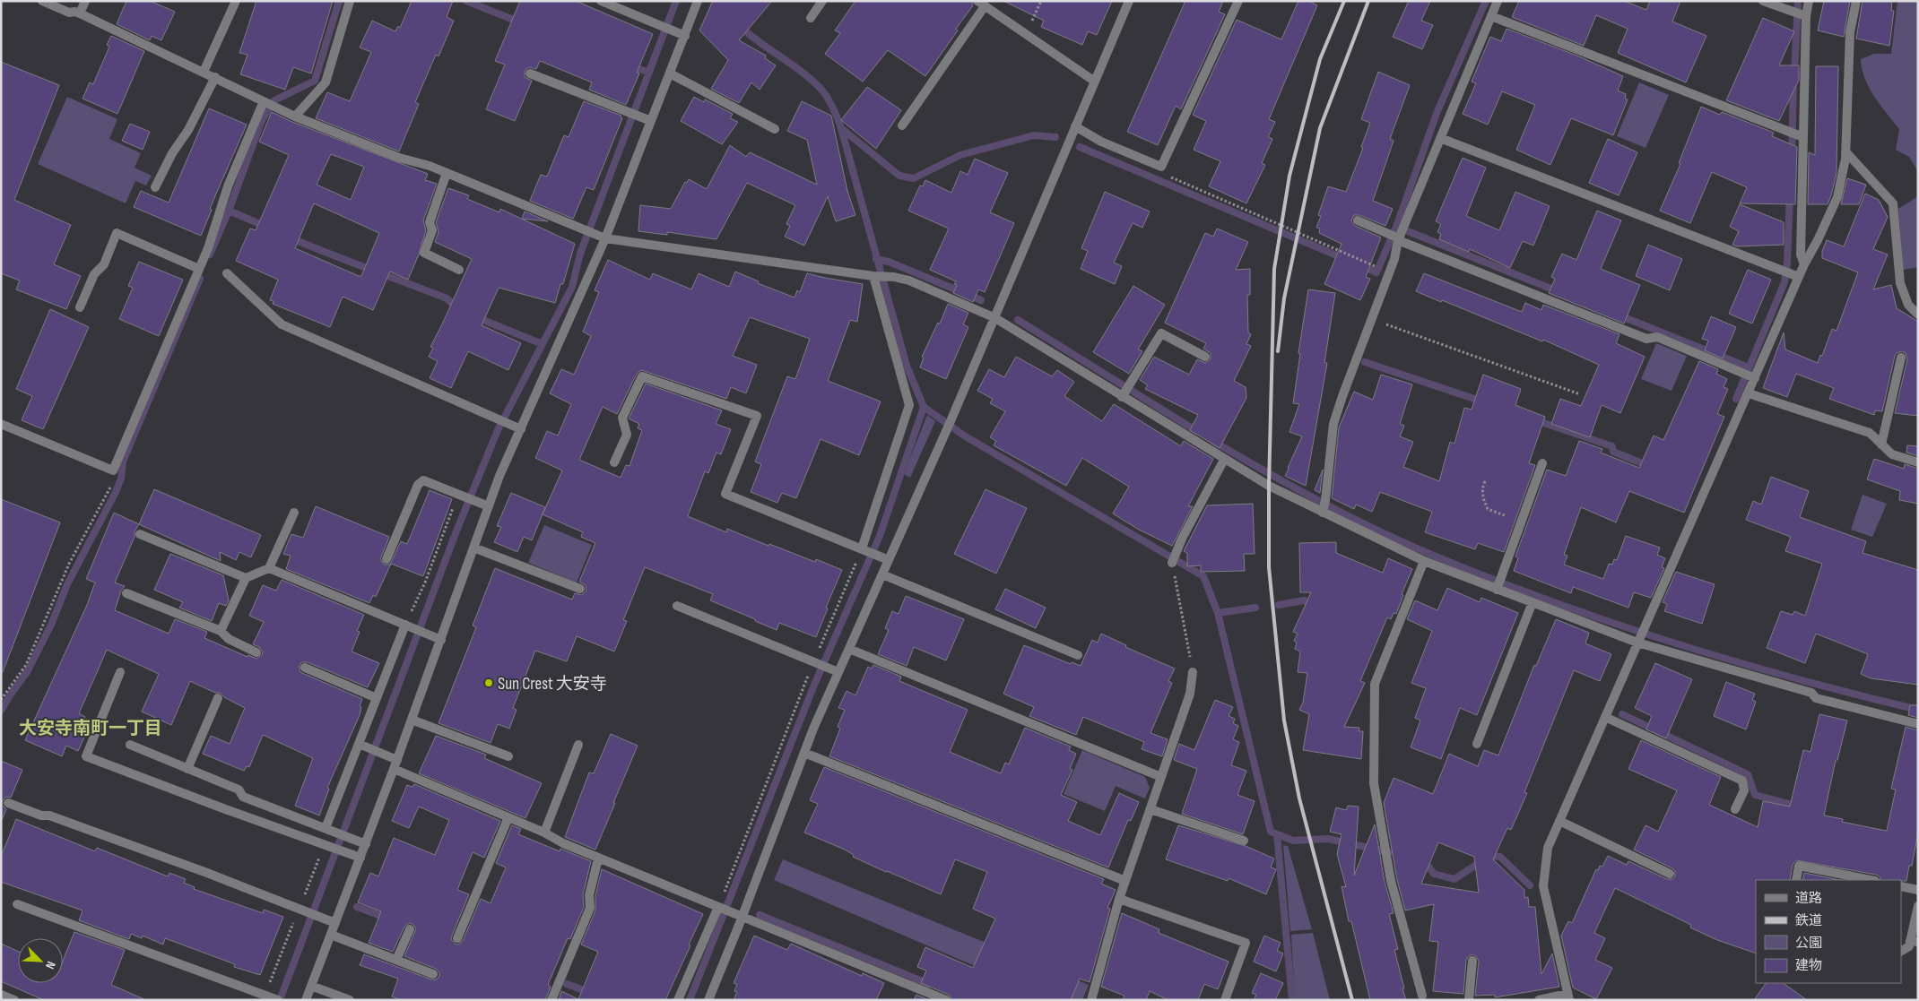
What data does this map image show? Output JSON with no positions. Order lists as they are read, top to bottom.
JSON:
{
  "districts": ["大安寺南町一丁目"],
  "places": ["Sun Crest 大安寺"],
  "legend": [
    "道路",
    "鉄道",
    "公園",
    "建物"
  ],
  "north": "bottom right"
}
